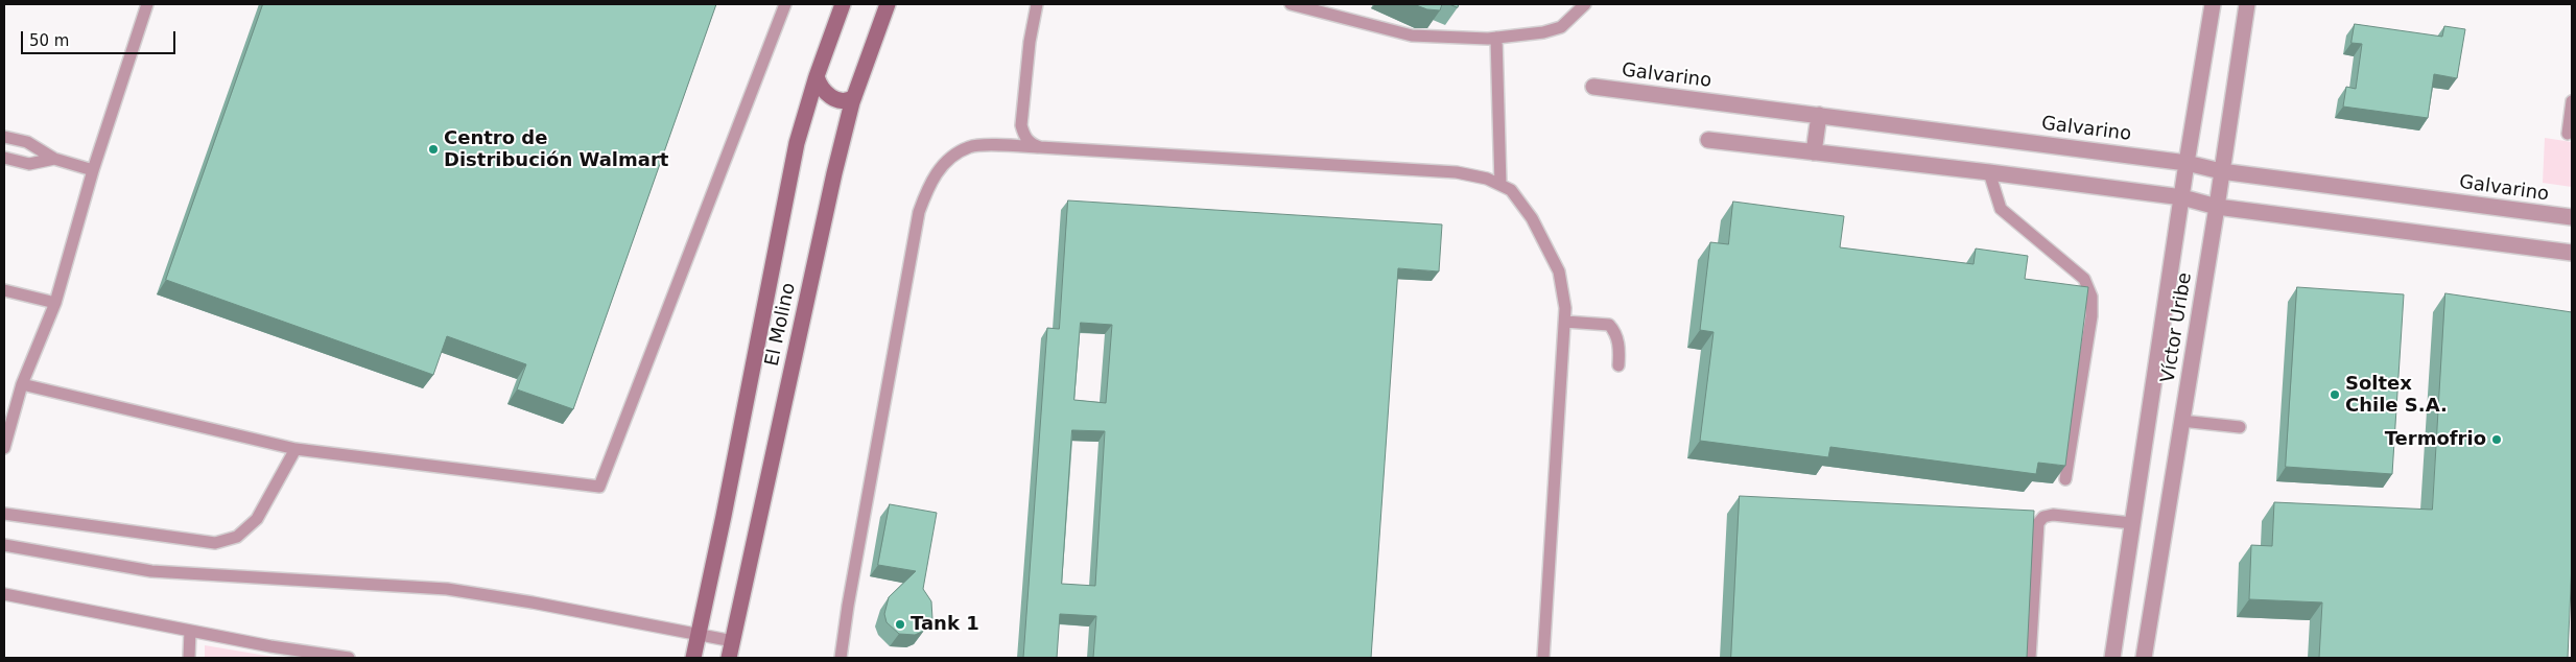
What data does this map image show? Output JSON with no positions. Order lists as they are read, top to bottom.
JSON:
{
  "streets": {
    "street": ["Galvarino", "El Molino", "Víctor Uribe"]
  },
  "crossings": [
    ["Galvarino", "Víctor Uribe"]
  ],
  "places": [
    "Centro de Distribución Walmart",
    "Soltex Chile S.A.",
    "Termofrio",
    "Tank 1"
  ],
  "scale_bar": "50 m"
}
